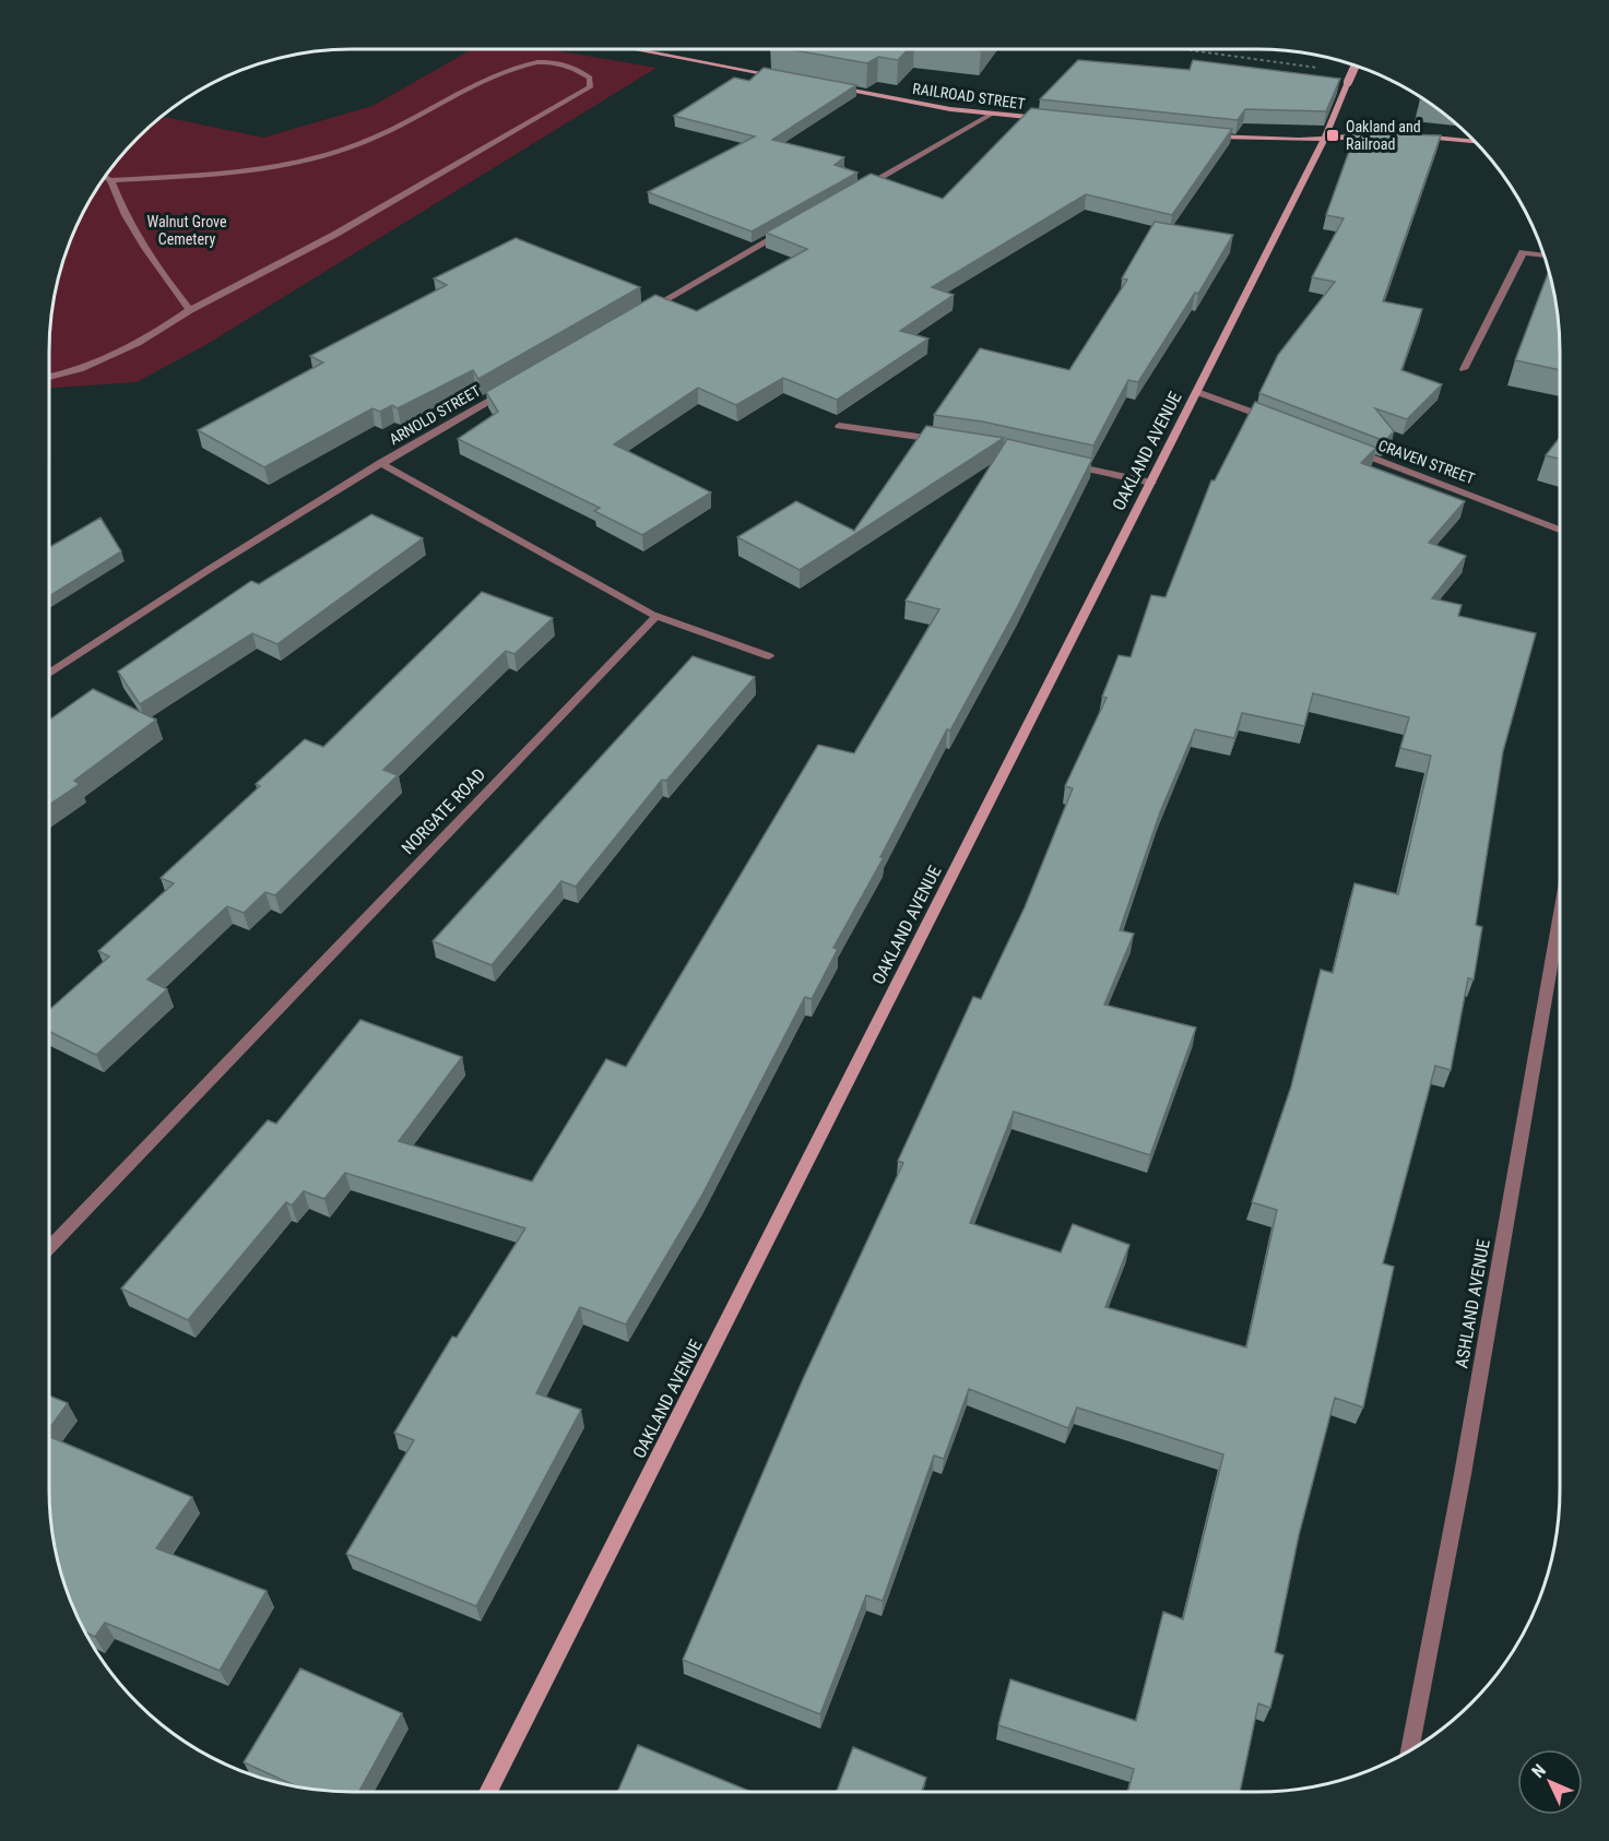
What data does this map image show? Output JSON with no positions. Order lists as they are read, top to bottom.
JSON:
{
  "streets": {
    "street": [
      "RAILROAD STREET",
      "ARNOLD STREET",
      "OAKLAND AVENUE",
      "CRAVEN STREET",
      "NORGATE ROAD",
      "ASHLAND AVENUE"
    ]
  },
  "parks": ["Walnut Grove Cemetery"],
  "places": {
    "transit": ["Oakland and Railroad"]
  },
  "north": "top left"
}
